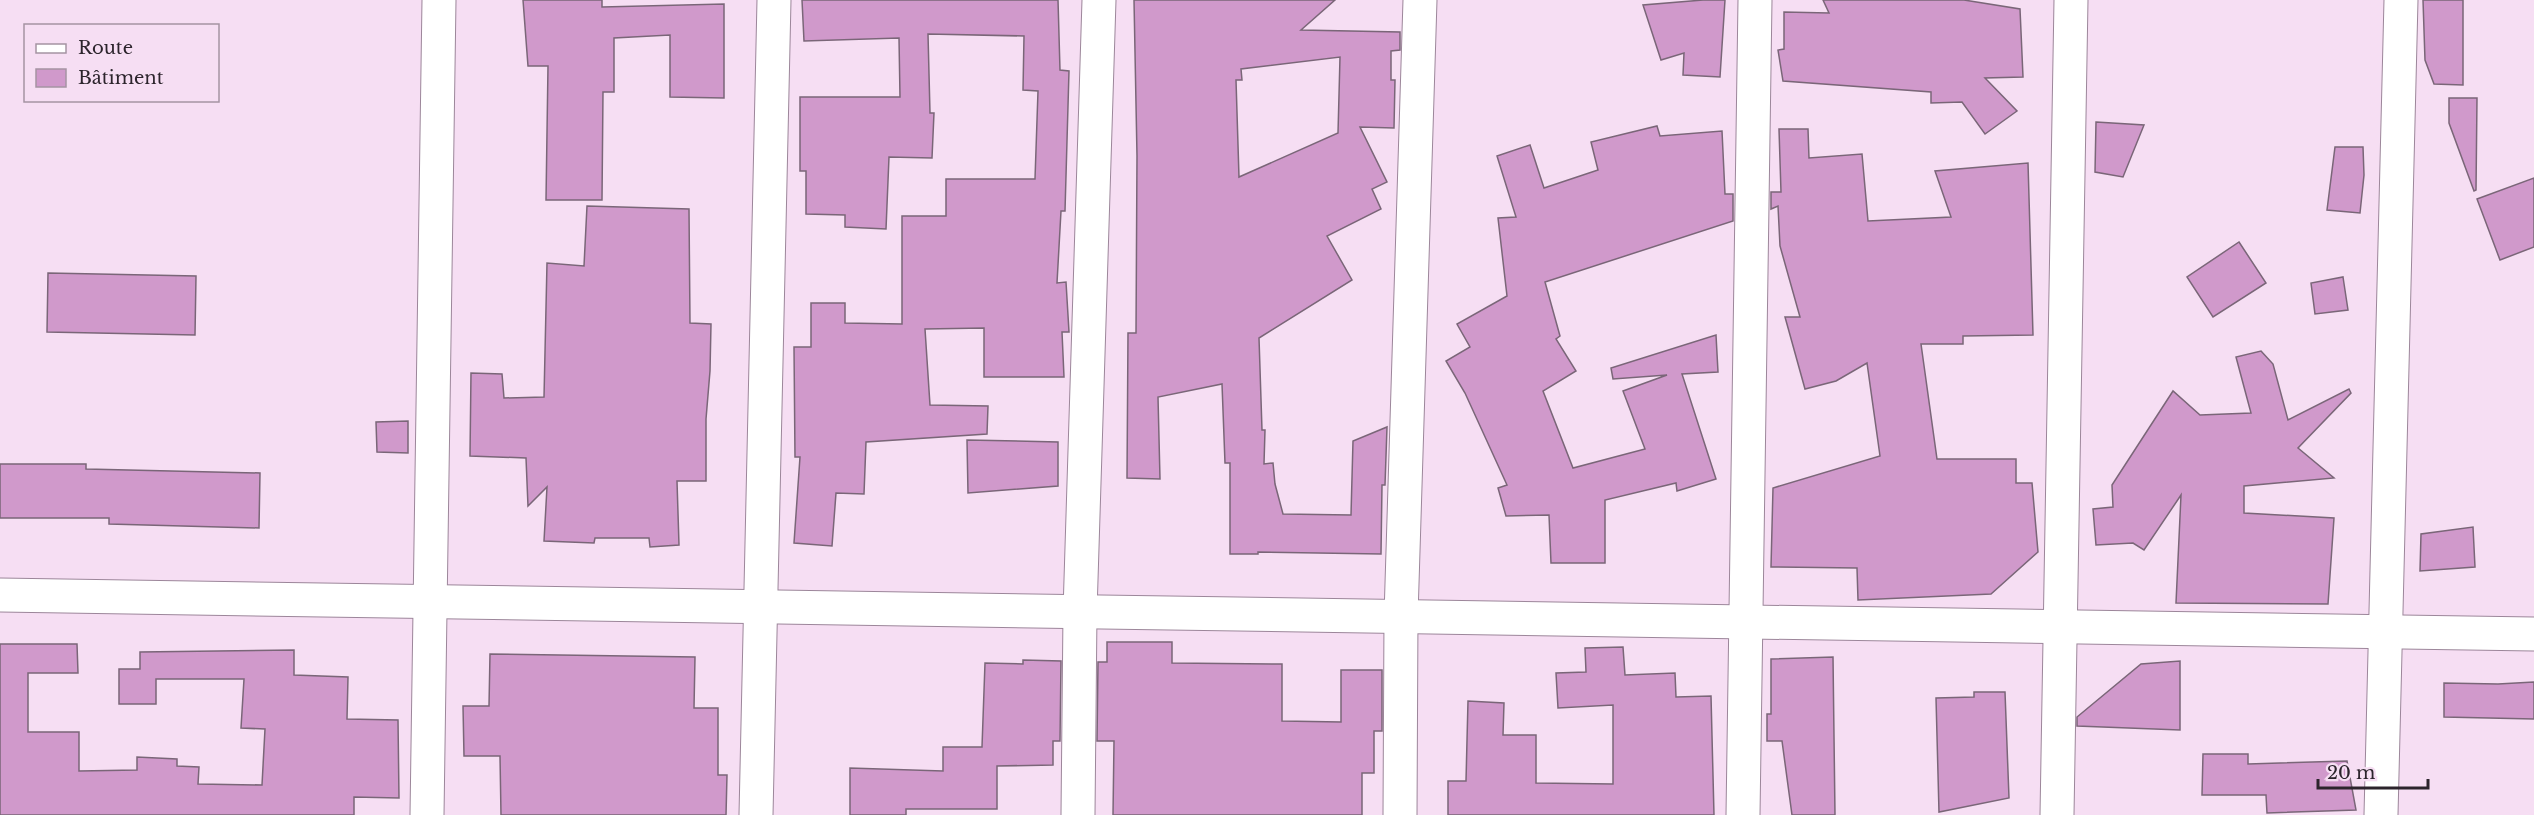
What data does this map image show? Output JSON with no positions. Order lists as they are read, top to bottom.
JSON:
{
  "legend": ["Route", "Bâtiment"],
  "scale_bar": "20 m"
}
